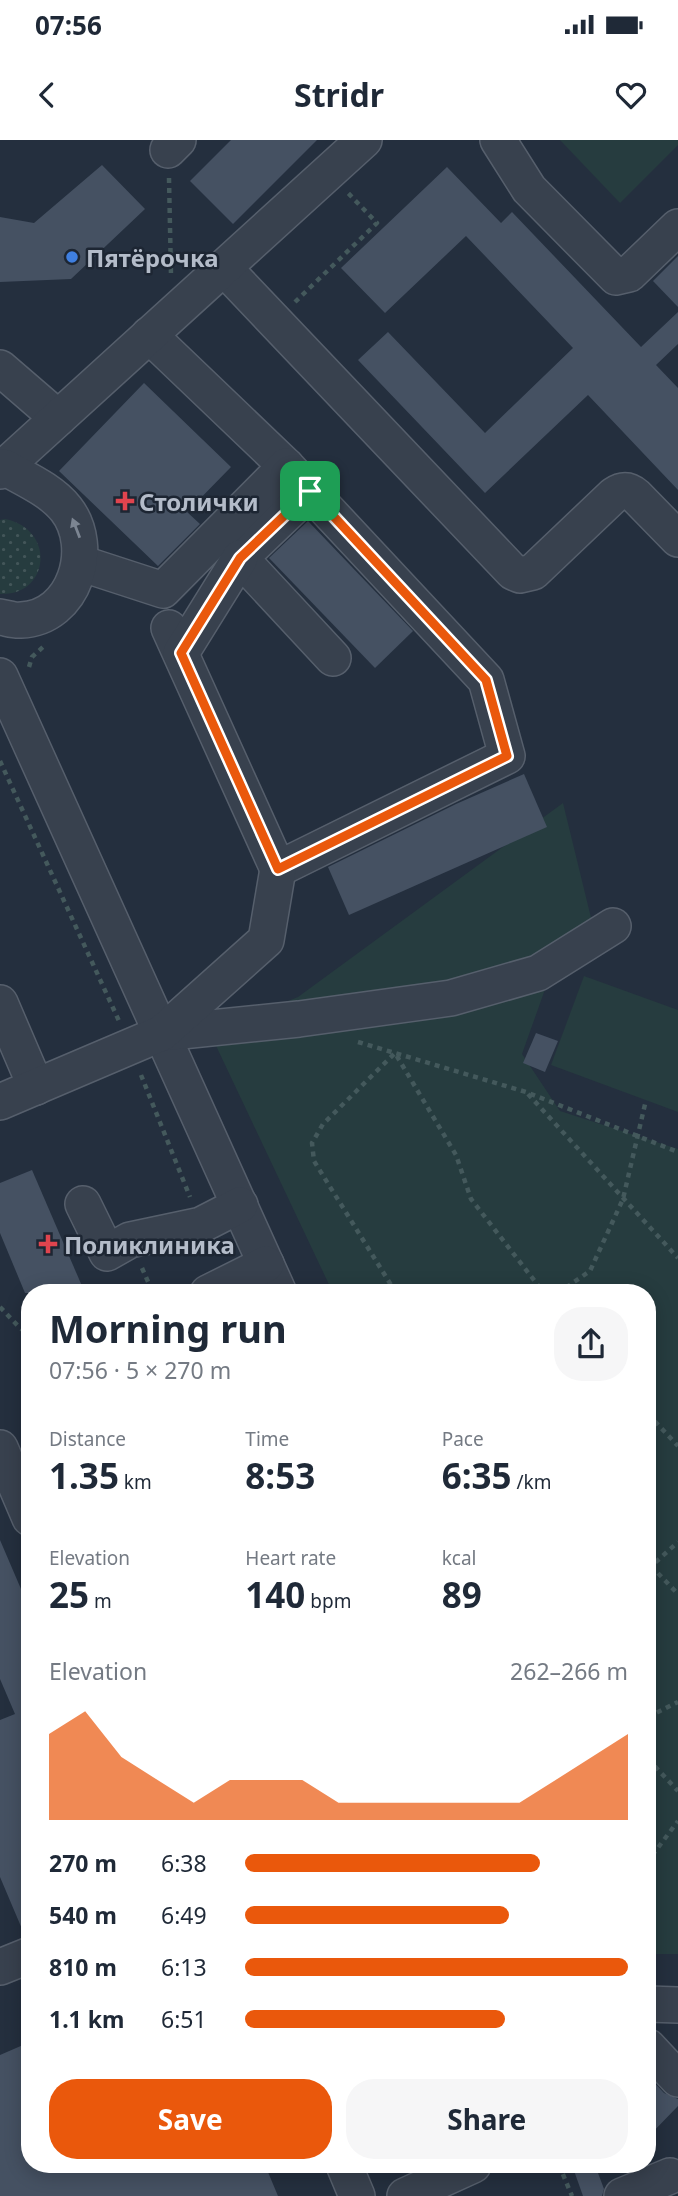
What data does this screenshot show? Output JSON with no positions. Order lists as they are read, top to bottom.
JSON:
{
  "places": {
    "other": ["Пятёрочка"],
    "health": ["Столички", "Поликлиника"]
  },
  "page": {
    "status": "07:56",
    "header": "Stridr",
    "heading": ["Morning run", "07:56 · 5 × 270 m"],
    "stats": [
      ["Distance", "1.35 km"],
      ["Time", "8:53"],
      ["Pace", "6:35 /km"],
      ["Elevation", "25 m"],
      ["Heart rate", "140 bpm"],
      ["kcal", "89"]
    ],
    "chart": ["Elevation", "262–266 m"],
    "list": [
      {
        "name": "270 m",
        "note": "6:38"
      },
      {
        "name": "540 m",
        "note": "6:49"
      },
      {
        "name": "810 m",
        "note": "6:13"
      },
      {
        "name": "1.1 km",
        "note": "6:51"
      }
    ],
    "buttons": ["Save", "Share"]
  }
}
